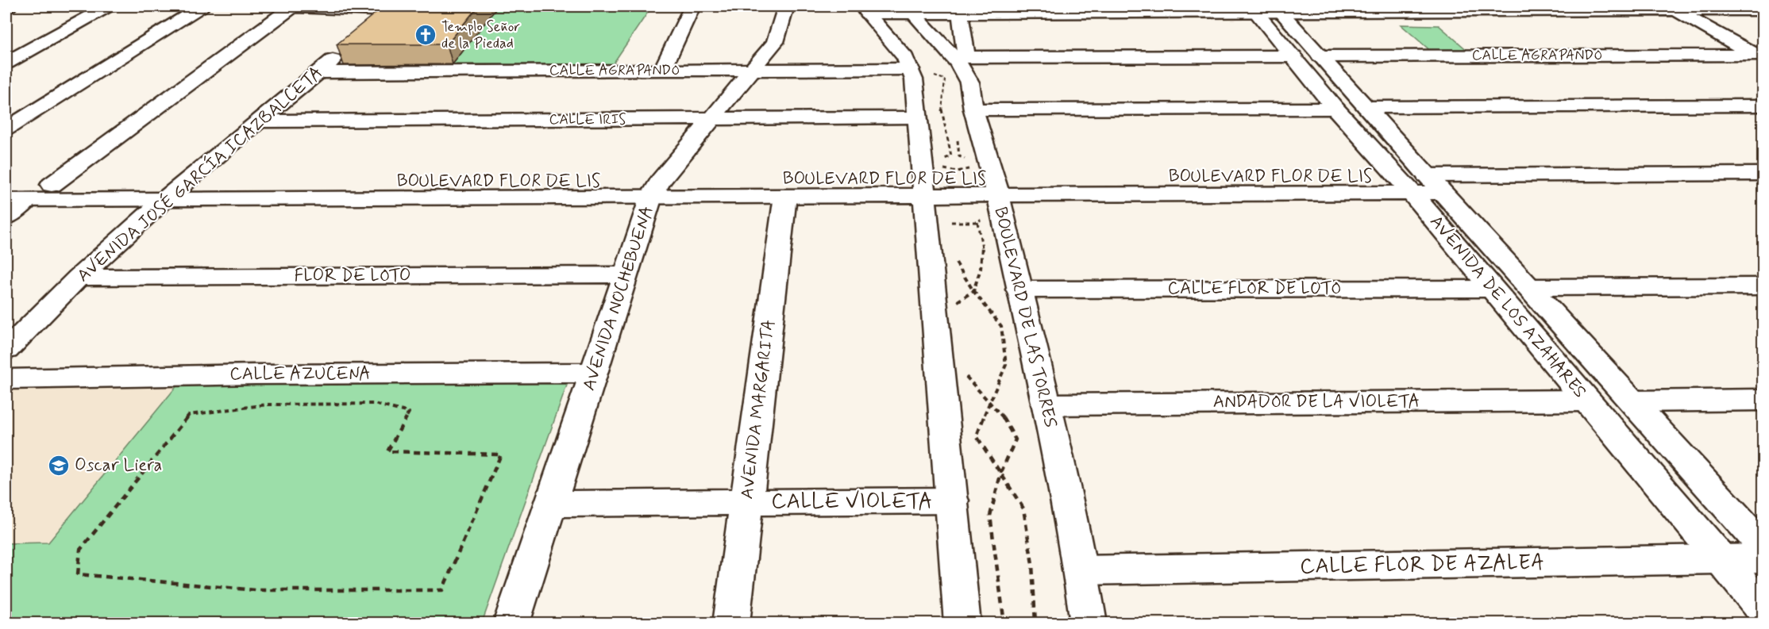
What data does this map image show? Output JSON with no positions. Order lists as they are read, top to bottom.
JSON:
{
  "streets": {
    "street": [
      "CALLE AGRAPANDO",
      "CALLE IRIS",
      "AVENIDA JOSÉ GARCÍA ICAZBALCETA",
      "BOULEVARD FLOR DE LIS",
      "FLOR DE LOTO",
      "CALLE FLOR DE LOTO",
      "AVENIDA NOCHEBUENA",
      "AVENIDA DE LOS AZAHARES",
      "BOULEVARD DE LAS TORRES",
      "CALLE AZUCENA",
      "ANDADOR DE LA VIOLETA",
      "AVENIDA MARGARITA",
      "CALLE VIOLETA",
      "CALLE FLOR DE AZALEA"
    ]
  },
  "crossings": [
    ["CALLE AGRAPANDO", "AVENIDA JOSÉ GARCÍA ICAZBALCETA"],
    ["CALLE AGRAPANDO", "AVENIDA NOCHEBUENA"],
    ["CALLE AGRAPANDO", "AVENIDA DE LOS AZAHARES"],
    ["CALLE IRIS", "AVENIDA JOSÉ GARCÍA ICAZBALCETA"],
    ["CALLE IRIS", "AVENIDA NOCHEBUENA"],
    ["AVENIDA JOSÉ GARCÍA ICAZBALCETA", "BOULEVARD FLOR DE LIS"],
    ["AVENIDA JOSÉ GARCÍA ICAZBALCETA", "FLOR DE LOTO"],
    ["BOULEVARD FLOR DE LIS", "AVENIDA NOCHEBUENA"],
    ["BOULEVARD FLOR DE LIS", "AVENIDA DE LOS AZAHARES"],
    ["BOULEVARD FLOR DE LIS", "BOULEVARD DE LAS TORRES"],
    ["BOULEVARD FLOR DE LIS", "AVENIDA MARGARITA"],
    ["FLOR DE LOTO", "AVENIDA NOCHEBUENA"],
    ["CALLE FLOR DE LOTO", "AVENIDA DE LOS AZAHARES"],
    ["CALLE FLOR DE LOTO", "BOULEVARD DE LAS TORRES"],
    ["AVENIDA NOCHEBUENA", "CALLE AZUCENA"],
    ["AVENIDA NOCHEBUENA", "CALLE VIOLETA"],
    ["AVENIDA DE LOS AZAHARES", "ANDADOR DE LA VIOLETA"],
    ["AVENIDA DE LOS AZAHARES", "CALLE FLOR DE AZALEA"],
    ["BOULEVARD DE LAS TORRES", "ANDADOR DE LA VIOLETA"],
    ["BOULEVARD DE LAS TORRES", "CALLE FLOR DE AZALEA"],
    ["AVENIDA MARGARITA", "CALLE VIOLETA"]
  ],
  "places": {
    "church": ["Templo Señor de la Piedad"],
    "school or university": ["Oscar Liera"]
  }
}
